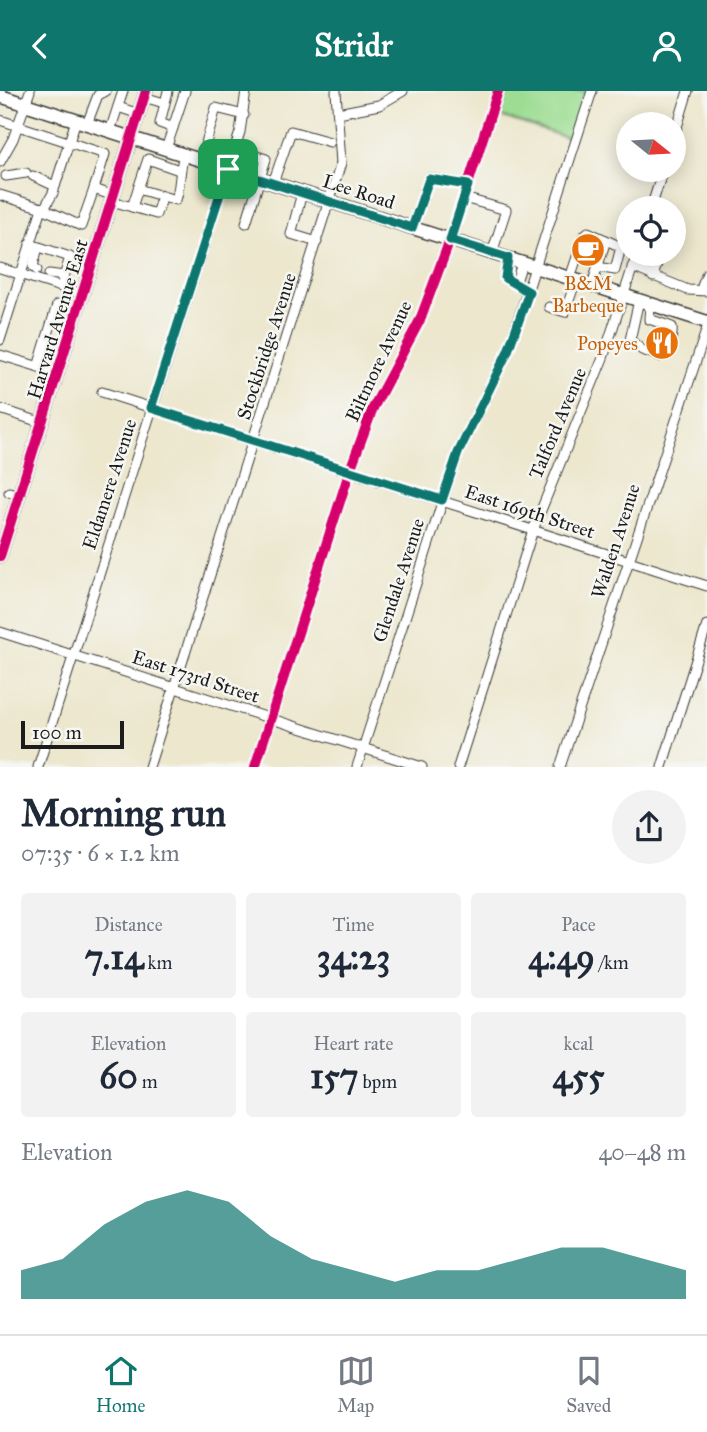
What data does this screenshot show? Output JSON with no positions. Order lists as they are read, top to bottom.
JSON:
{
  "streets": {
    "main road": ["Lee Road", "Harvard Avenue East"],
    "street": [
      "Stockbridge Avenue",
      "Biltmore Avenue",
      "Talford Avenue",
      "Eldamere Avenue",
      "East 169th Street",
      "Walden Avenue",
      "Glendale Avenue",
      "East 173rd Street"
    ]
  },
  "crossings": [
    ["Lee Road", "Harvard Avenue East"],
    ["Lee Road", "Stockbridge Avenue"],
    ["Lee Road", "Biltmore Avenue"],
    ["Lee Road", "Talford Avenue"],
    ["Lee Road", "Eldamere Avenue"],
    ["Lee Road", "Glendale Avenue"],
    ["Stockbridge Avenue", "East 169th Street"],
    ["Stockbridge Avenue", "East 173rd Street"],
    ["Biltmore Avenue", "East 169th Street"],
    ["Biltmore Avenue", "East 173rd Street"],
    ["Talford Avenue", "East 169th Street"],
    ["Eldamere Avenue", "East 169th Street"],
    ["Eldamere Avenue", "East 173rd Street"],
    ["East 169th Street", "Walden Avenue"],
    ["East 169th Street", "Glendale Avenue"],
    ["Glendale Avenue", "East 173rd Street"]
  ],
  "places": {
    "cafe": ["B&M Barbeque"],
    "restaurant": ["Popeyes"]
  },
  "scale_bar": "100 m",
  "north": "right",
  "page": {
    "header": "Stridr",
    "scale": "100 m",
    "heading": ["Morning run", "07:35 · 6 × 1.2 km"],
    "stats": [
      ["Distance", "7.14 km"],
      ["Time", "34:23"],
      ["Pace", "4:49 /km"],
      ["Elevation", "60 m"],
      ["Heart rate", "157 bpm"],
      ["kcal", "455"]
    ],
    "chart": ["Elevation", "40–48 m"],
    "tabs": ["Home", "Map", "Saved"]
  }
}
